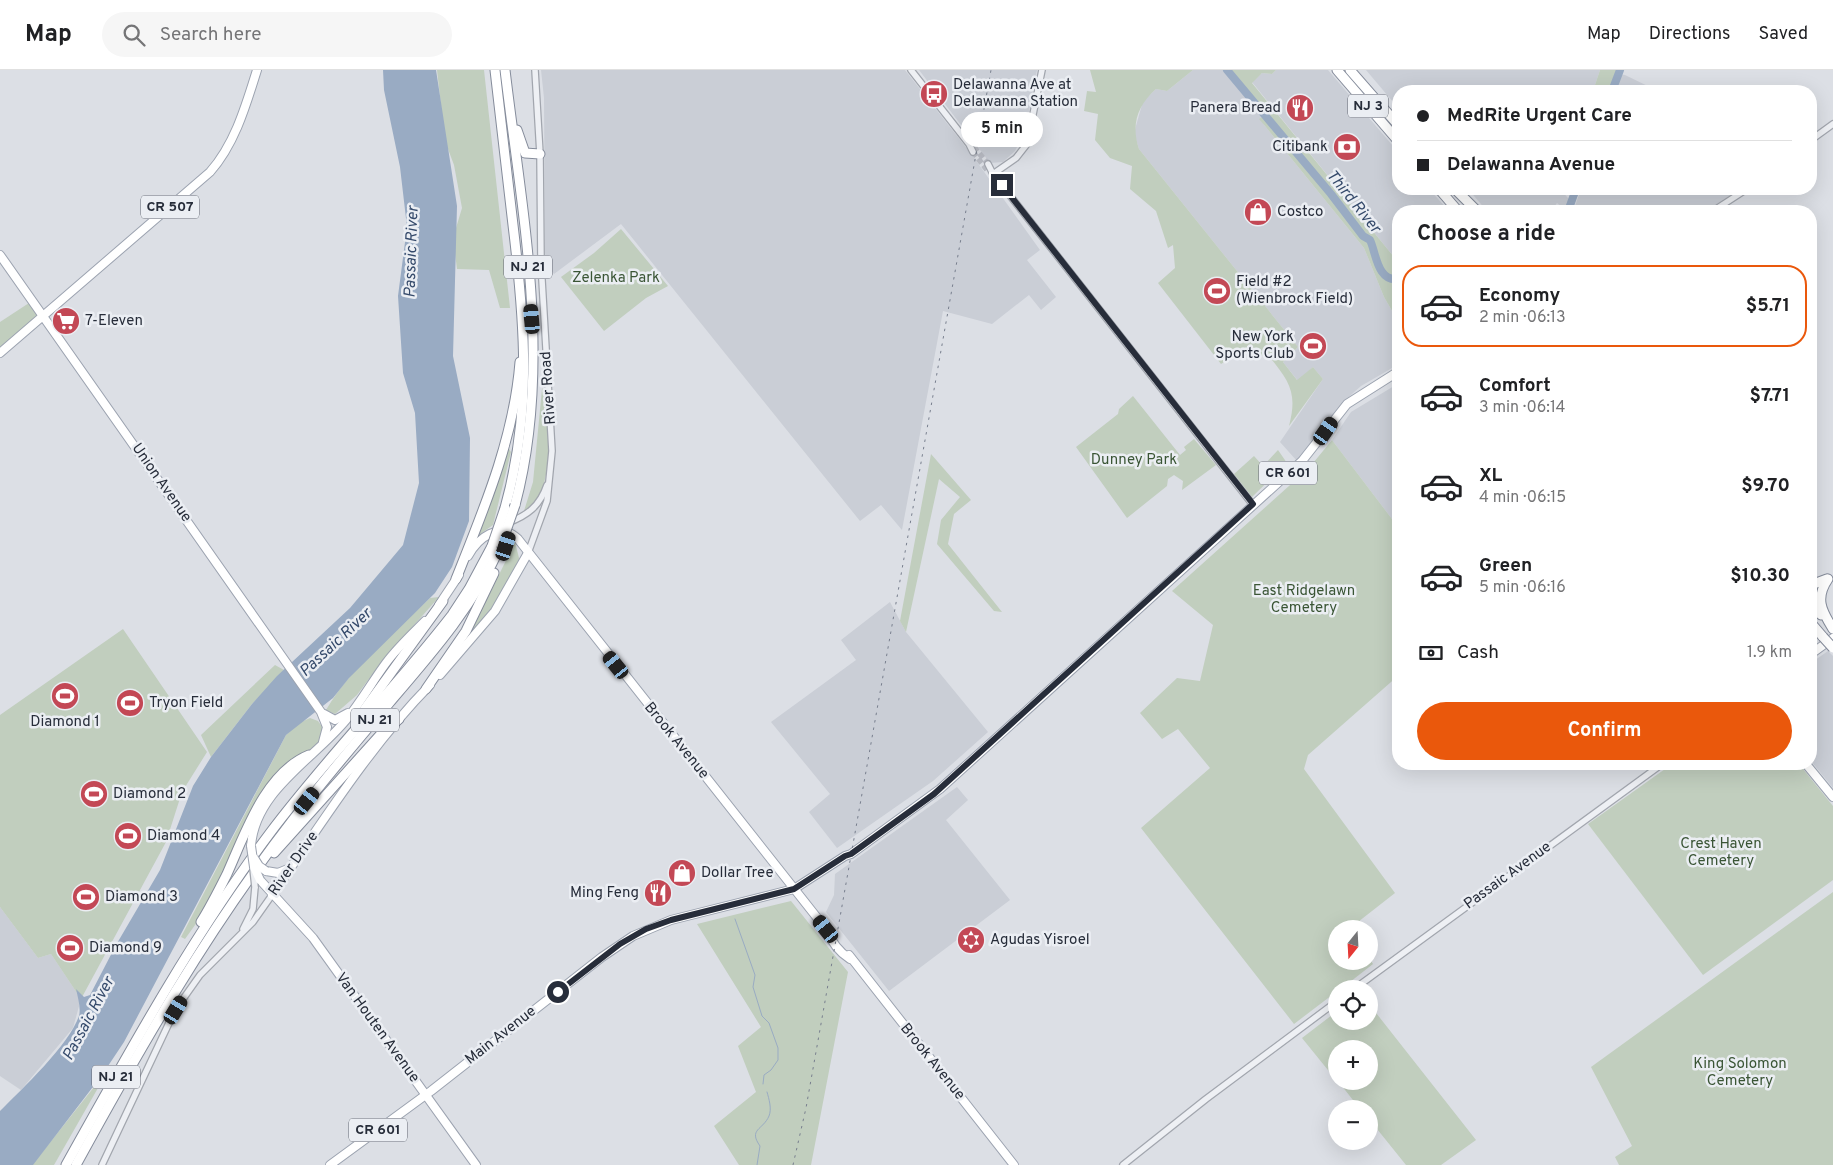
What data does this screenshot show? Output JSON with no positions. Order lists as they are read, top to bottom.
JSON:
{
  "streets": {
    "highway": ["NJ 3", "NJ 21"],
    "main road": [
      "CR 507",
      "CR 601",
      "Union Avenue",
      "Brook Avenue",
      "River Drive",
      "Van Houten Avenue",
      "Main Avenue"
    ],
    "street": ["River Road", "Passaic Avenue"]
  },
  "crossings": [
    ["CR 507", "Union Avenue"],
    ["River Road", "Brook Avenue"],
    ["River Road", "River Drive"],
    ["Brook Avenue", "River Drive"],
    ["Brook Avenue", "Main Avenue"],
    ["River Drive", "Van Houten Avenue"],
    ["Van Houten Avenue", "Main Avenue"]
  ],
  "water": ["Third River", "Passaic River"],
  "parks": [
    "Zelenka Park",
    "Dunney Park",
    "East Ridgelawn Cemetery",
    "Crest Haven Cemetery",
    "King Solomon Cemetery"
  ],
  "places": {
    "bus stop": ["Delawanna Ave at Delawanna Station"],
    "restaurant": ["Panera Bread", "Ming Feng"],
    "bank": ["Citibank"],
    "shop": ["Costco", "Dollar Tree"],
    "sports": [
      "Field #2 (Wienbrock Field)",
      "New York Sports Club",
      "Diamond 1",
      "Tryon Field",
      "Diamond 2",
      "Diamond 4",
      "Diamond 3",
      "Diamond 9"
    ],
    "supermarket": ["7-Eleven"],
    "synagogue": ["Agudas Yisroel"]
  },
  "north": "bottom",
  "page": {
    "header": "Map",
    "search": "Search here",
    "nav": ["Map", "Directions", "Saved"],
    "banner": ["MedRite Urgent Care", "Delawanna Avenue"],
    "bubble": "5 min",
    "heading": "Choose a ride",
    "list": [
      {
        "name": "Economy",
        "note": "2 min · 06:13",
        "value": "$5.71"
      },
      {
        "name": "Comfort",
        "note": "3 min · 06:14",
        "value": "$7.71"
      },
      {
        "name": "XL",
        "note": "4 min · 06:15",
        "value": "$9.70"
      },
      {
        "name": "Green",
        "note": "5 min · 06:16",
        "value": "$10.30"
      }
    ],
    "pay": ["Cash", "1.9 km"],
    "buttons": "Confirm",
    "map_buttons": ["+", "−"]
  }
}
